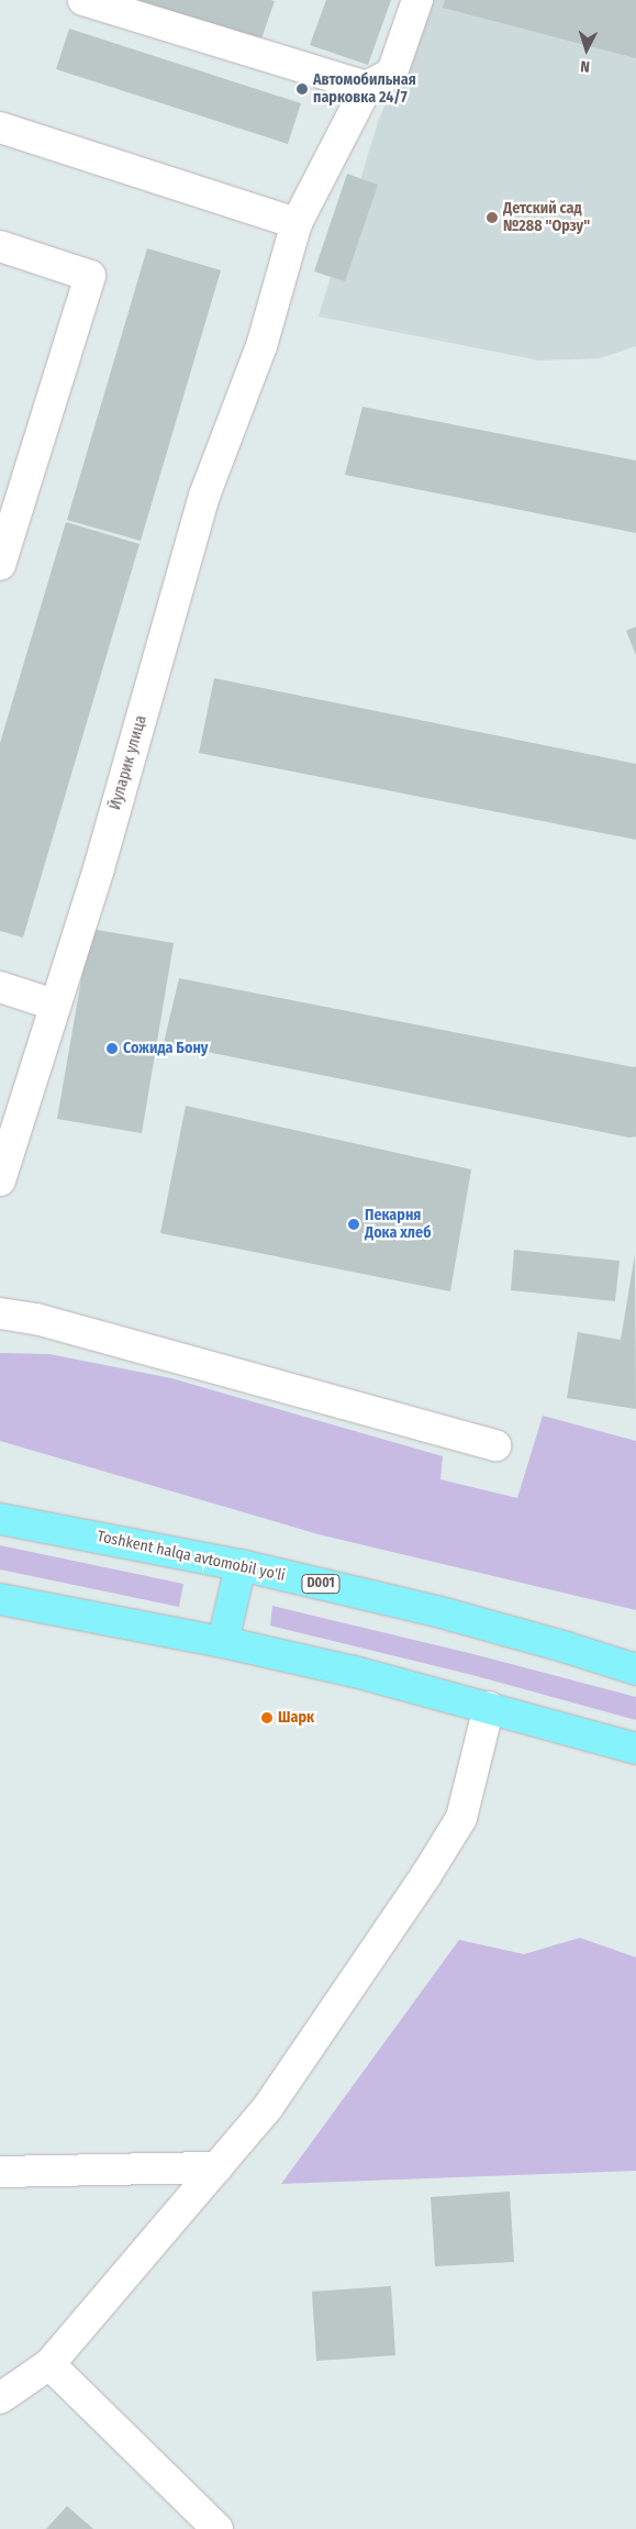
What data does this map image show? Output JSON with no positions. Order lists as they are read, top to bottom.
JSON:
{
  "streets": {
    "highway": ["Toshkent halqa avtomobil yo'li", "D001"],
    "street": ["Йуларик улица"]
  },
  "places": [
    "Автомобильная парковка 24/7",
    "Детский сад №288 \"Орзу\"",
    "Сожида Бону",
    "Пекарня Дока хлеб",
    "Шарк"
  ],
  "north": "bottom"
}
